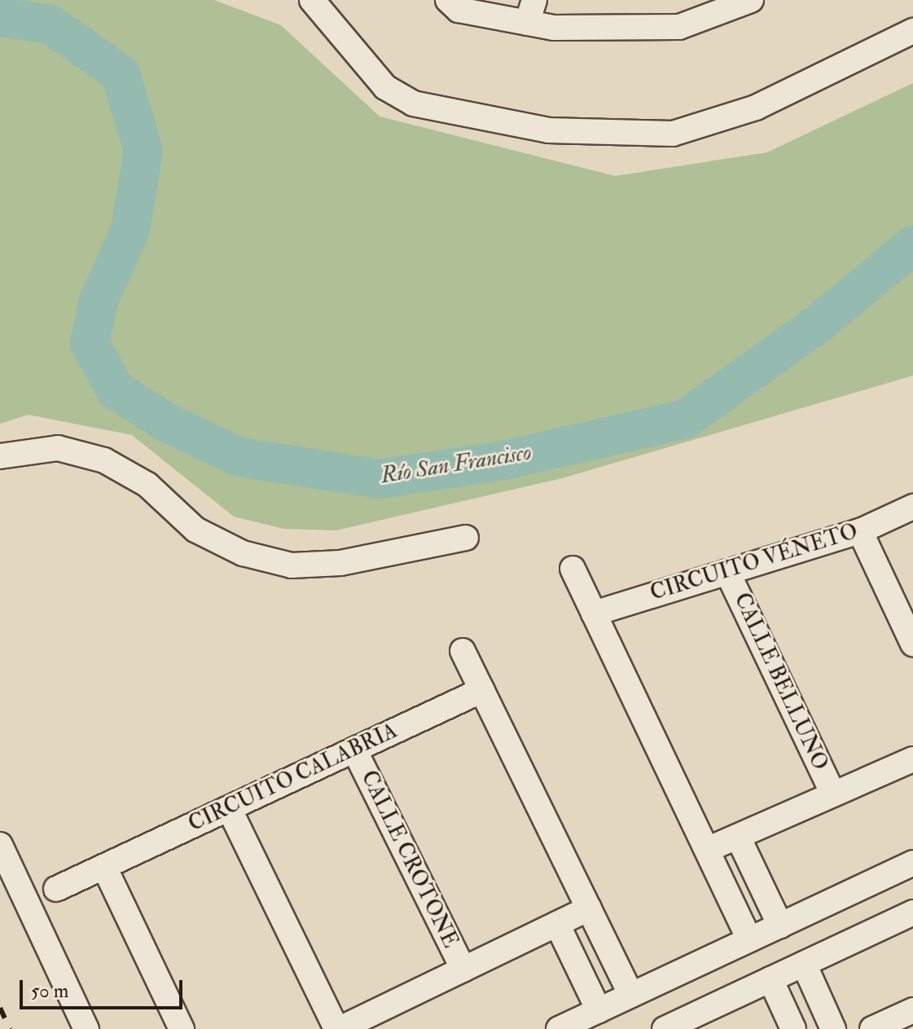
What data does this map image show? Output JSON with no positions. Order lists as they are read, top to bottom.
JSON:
{
  "streets": {
    "street": [
      "CIRCUITO VÉNETO",
      "CALLE BELLUNO",
      "CIRCUITO CALABRIA",
      "CALLE CROTONE"
    ]
  },
  "crossings": [
    ["CIRCUITO VÉNETO", "CALLE BELLUNO"],
    ["CIRCUITO CALABRIA", "CALLE CROTONE"]
  ],
  "water": ["Río San Francisco"],
  "scale_bar": "50 m"
}
